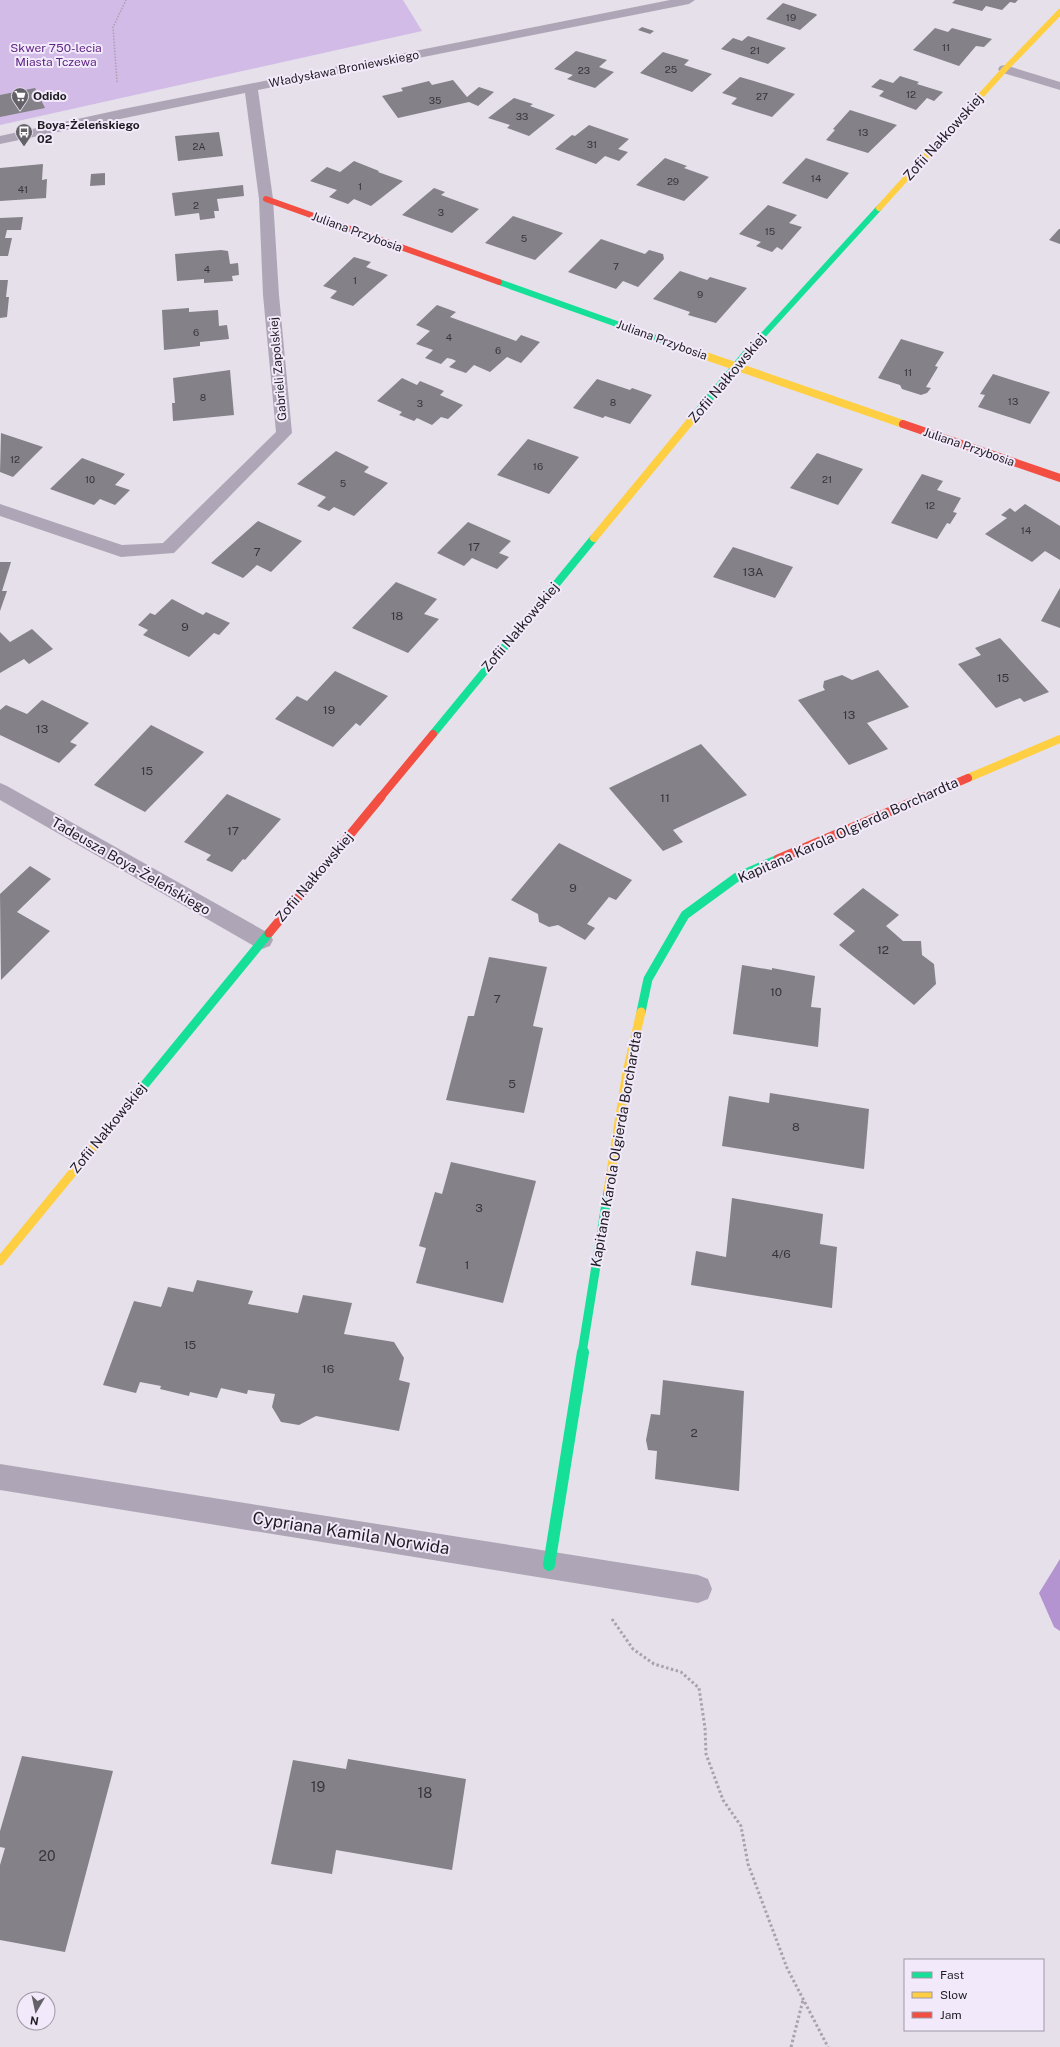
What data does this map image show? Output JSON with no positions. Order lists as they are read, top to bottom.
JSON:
{
  "streets": {
    "street": [
      "Władysława Broniewskiego",
      "Zofii Nałkowskiej",
      "Juliana Przybosia",
      "Gabrieli Zapolskiej",
      "Kapitana Karola Olgierda Borchardta",
      "Tadeusza Boya-Żeleńskiego",
      "Cypriana Kamila Norwida"
    ]
  },
  "crossings": [
    ["Władysława Broniewskiego", "Gabrieli Zapolskiej"],
    ["Zofii Nałkowskiej", "Juliana Przybosia"],
    ["Zofii Nałkowskiej", "Tadeusza Boya-Żeleńskiego"],
    ["Juliana Przybosia", "Gabrieli Zapolskiej"],
    ["Kapitana Karola Olgierda Borchardta", "Cypriana Kamila Norwida"]
  ],
  "parks": ["Skwer 750-lecia Miasta Tczewa"],
  "places": {
    "supermarket": ["Odido"],
    "bus stop": ["Boya-Żeleńskiego 02"]
  },
  "house_numbers": [
    "19",
    "11",
    "21",
    "25",
    "23",
    "12",
    "27",
    "35",
    "33",
    "13",
    "31",
    "2A",
    "14",
    "29",
    "1",
    "41",
    "2",
    "3",
    "15",
    "5",
    "7",
    "4",
    "1",
    "9",
    "6",
    "4",
    "6",
    "11",
    "8",
    "13",
    "8",
    "3",
    "12",
    "16",
    "10",
    "21",
    "5",
    "12",
    "14",
    "17",
    "7",
    "13A",
    "18",
    "9",
    "15",
    "19",
    "13",
    "13",
    "15",
    "11",
    "17",
    "9",
    "12",
    "10",
    "7",
    "5",
    "8",
    "3",
    "4/6",
    "1",
    "15",
    "16",
    "2",
    "19",
    "18",
    "20"
  ],
  "legend": ["Fast", "Slow", "Jam"],
  "north": "bottom"
}
